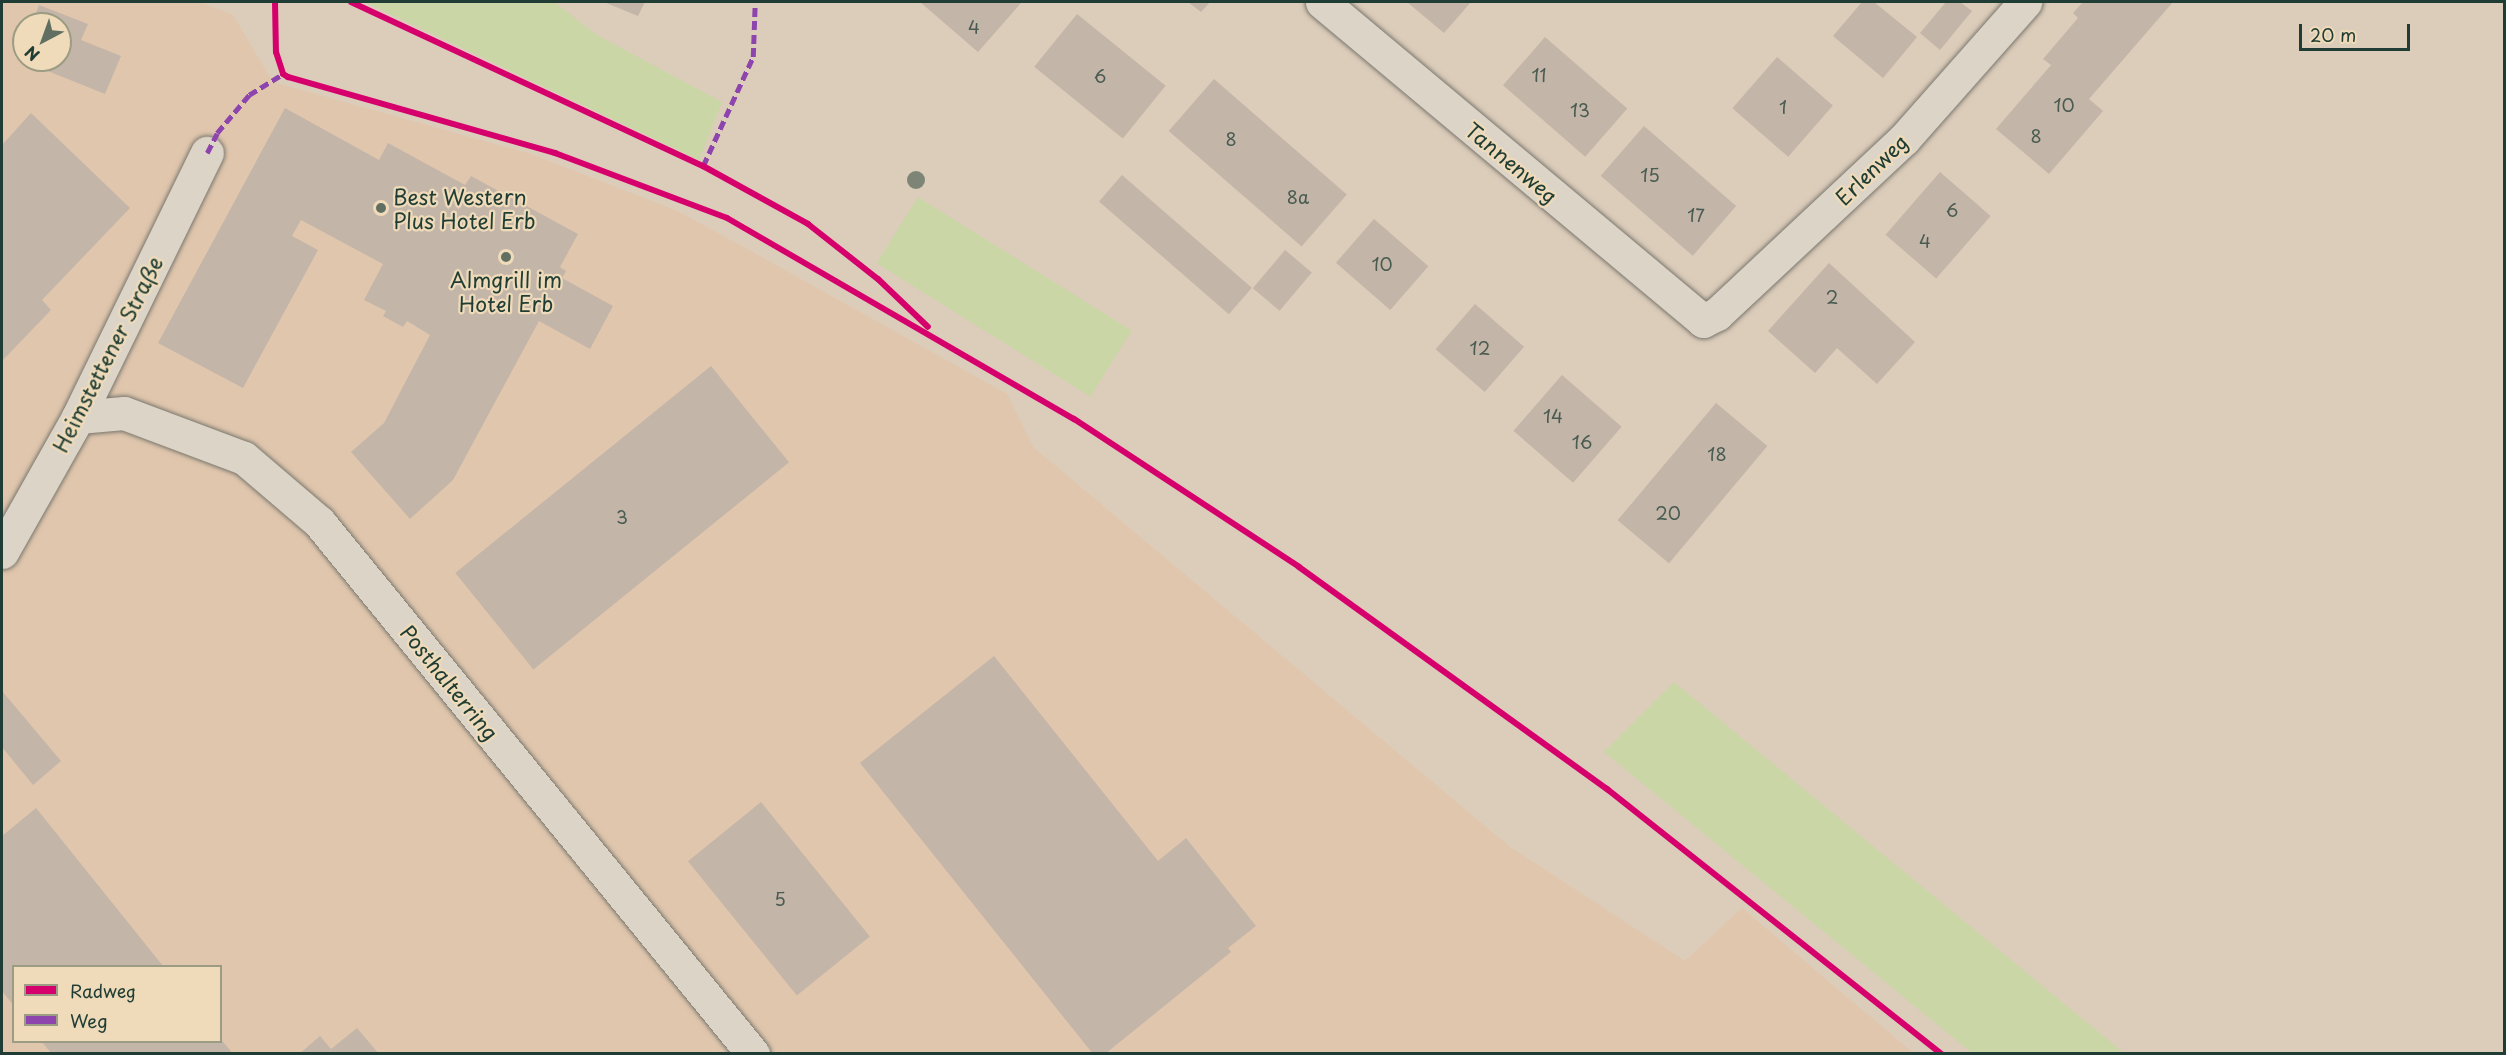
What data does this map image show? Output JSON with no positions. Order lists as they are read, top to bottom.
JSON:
{
  "streets": {
    "street": [
      "Tannenweg",
      "Erlenweg",
      "Heimstettener Straße",
      "Posthalterring"
    ]
  },
  "crossings": [
    ["Tannenweg", "Erlenweg"],
    ["Heimstettener Straße", "Posthalterring"]
  ],
  "places": ["Best Western Plus Hotel Erb", "Almgrill im Hotel Erb"],
  "house_numbers": [
    "4",
    "11",
    "6",
    "10",
    "1",
    "13",
    "8",
    "8",
    "15",
    "8a",
    "6",
    "17",
    "4",
    "10",
    "2",
    "12",
    "14",
    "16",
    "18",
    "20",
    "3",
    "5"
  ],
  "legend": ["Radweg", "Weg"],
  "scale_bar": "20 m",
  "north": "bottom left"
}
